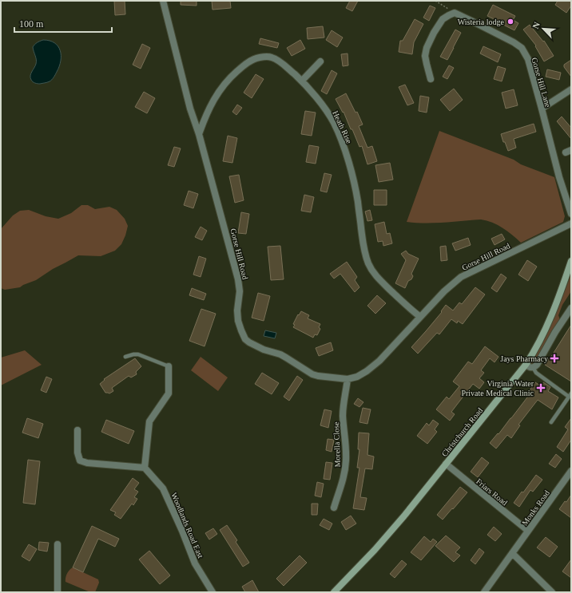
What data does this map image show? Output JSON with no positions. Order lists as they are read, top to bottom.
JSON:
{
  "streets": {
    "main road": ["Christchurch Road"],
    "street": [
      "Gorse Hill Lane",
      "Heath Rise",
      "Gorse Hill Road",
      "Morella Close",
      "Friars Road",
      "Monks Road",
      "Woodlands Road East"
    ]
  },
  "crossings": [
    ["Heath Rise", "Gorse Hill Road"],
    ["Gorse Hill Road", "Morella Close"],
    ["Christchurch Road", "Friars Road"],
    ["Friars Road", "Monks Road"]
  ],
  "places": {
    "other": ["Wisteria lodge"],
    "health": ["Jays Pharmacy", "Virginia Water Private Medical Clinic"]
  },
  "scale_bar": "100 m",
  "north": "top left"
}
